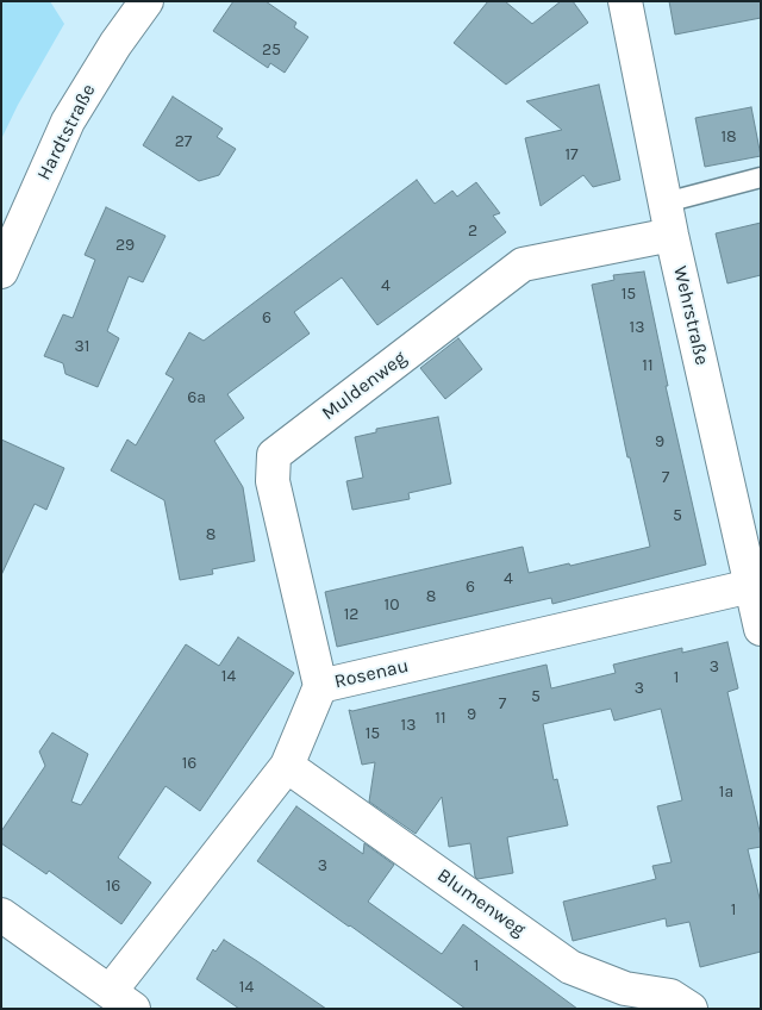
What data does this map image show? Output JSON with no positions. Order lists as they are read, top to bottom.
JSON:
{
  "streets": {
    "street": [
      "Hardtstraße",
      "Wehrstraße",
      "Muldenweg",
      "Rosenau",
      "Blumenweg"
    ]
  },
  "crossings": [
    ["Wehrstraße", "Muldenweg"],
    ["Wehrstraße", "Rosenau"],
    ["Muldenweg", "Rosenau"],
    ["Rosenau", "Blumenweg"]
  ],
  "house_numbers": [
    "25",
    "18",
    "27",
    "17",
    "2",
    "29",
    "4",
    "15",
    "6",
    "13",
    "31",
    "11",
    "6a",
    "9",
    "7",
    "5",
    "8",
    "4",
    "6",
    "8",
    "10",
    "12",
    "3",
    "14",
    "1",
    "3",
    "5",
    "7",
    "9",
    "11",
    "13",
    "15",
    "16",
    "1a",
    "3",
    "16",
    "1",
    "1",
    "14"
  ]
}
